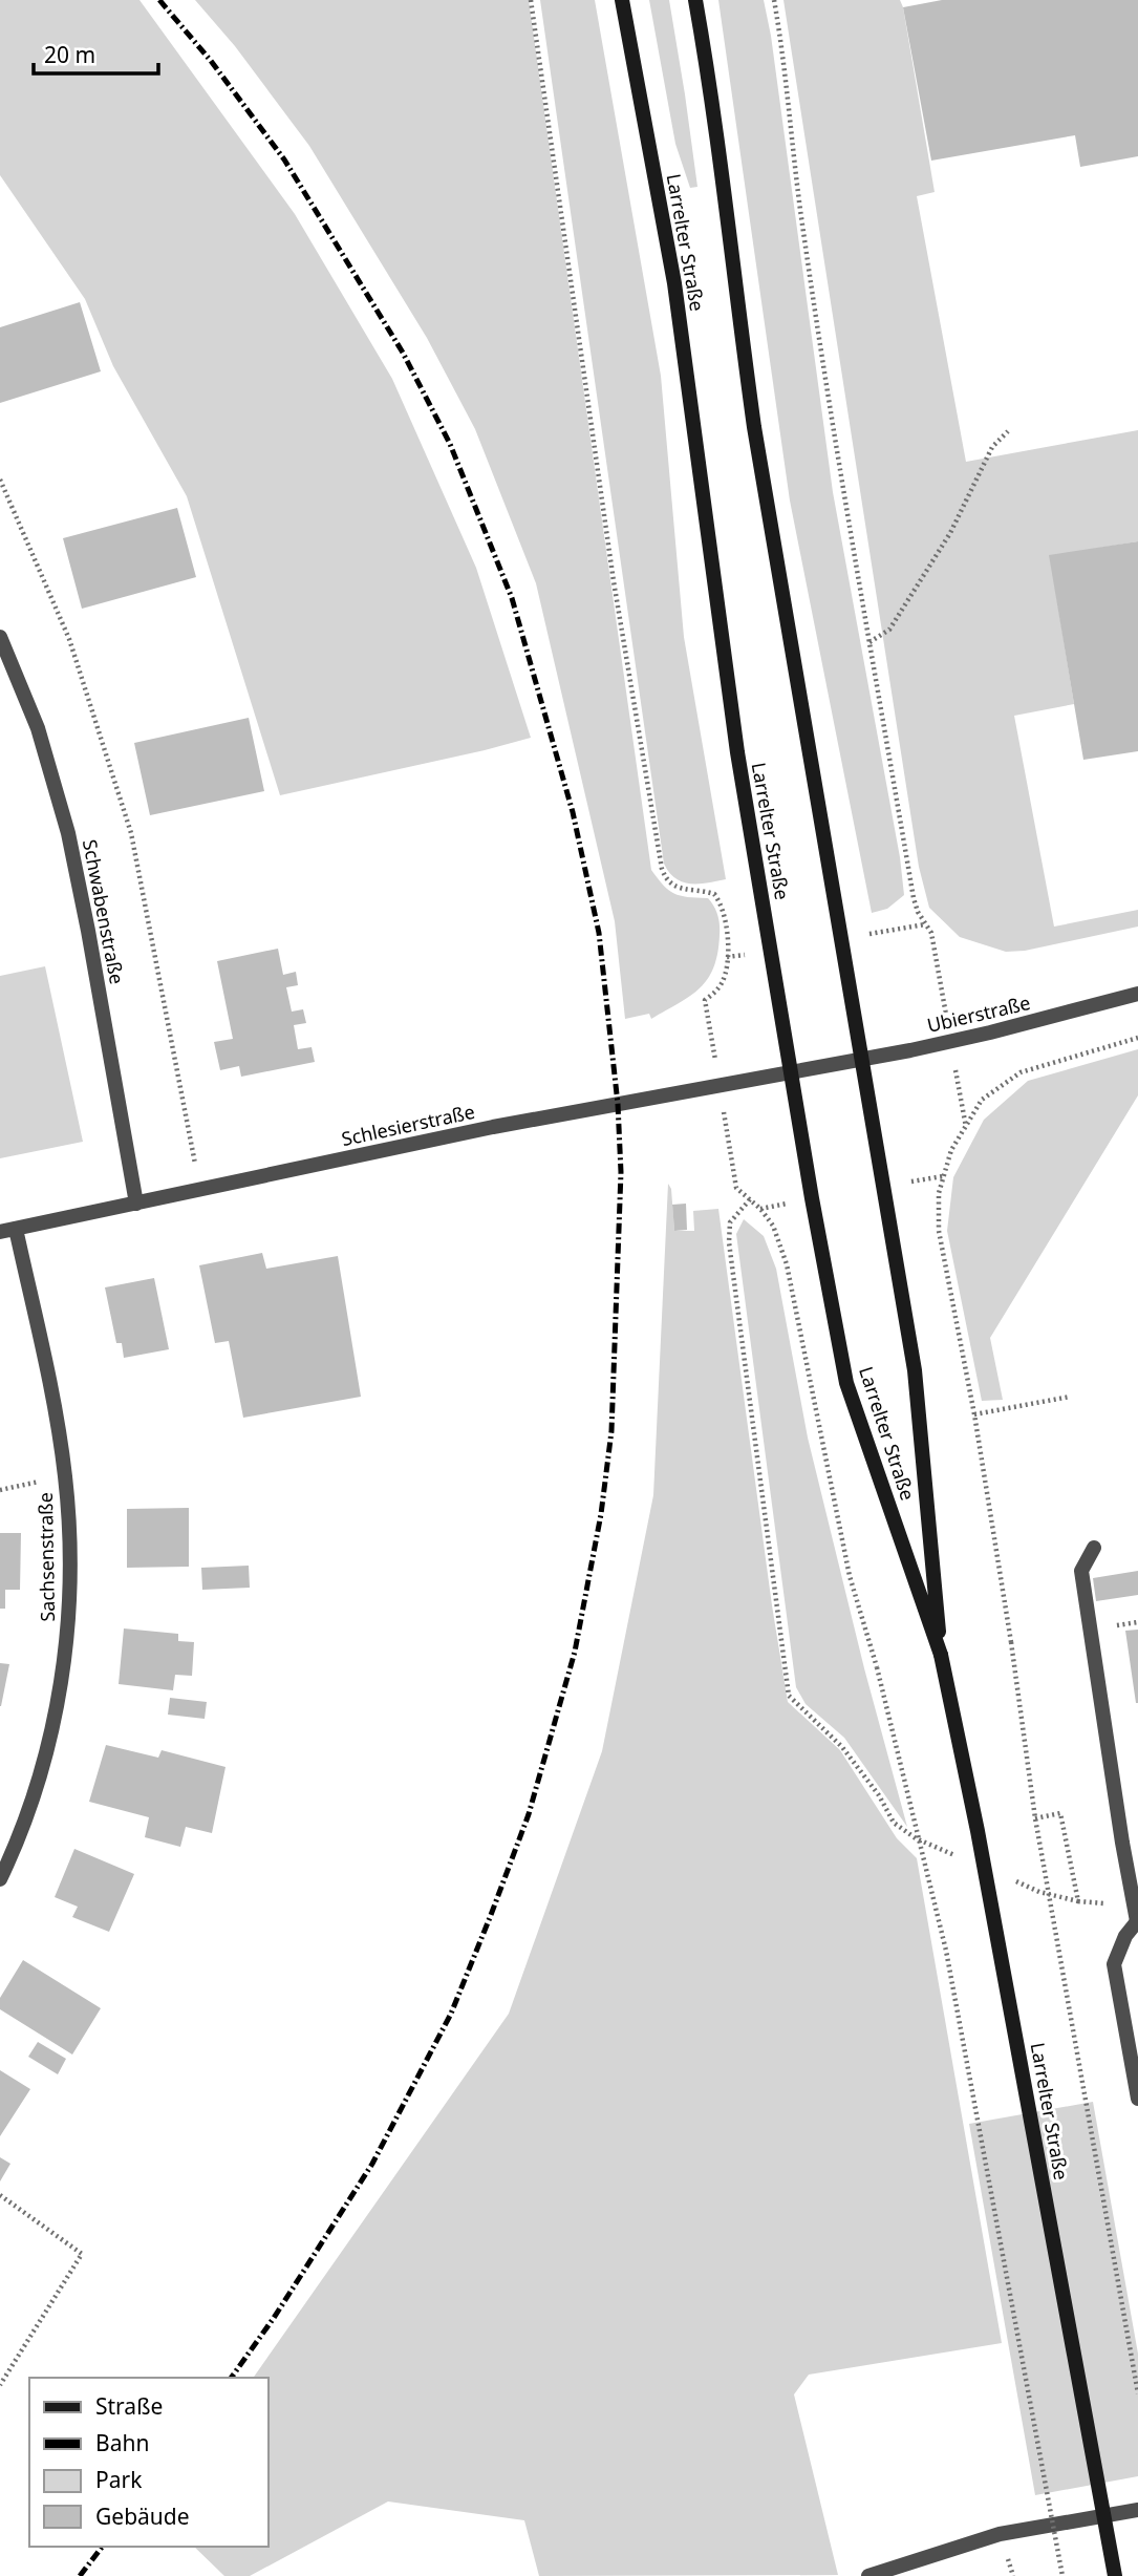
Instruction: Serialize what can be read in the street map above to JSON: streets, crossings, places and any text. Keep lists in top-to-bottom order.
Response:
{
  "streets": {
    "street": [
      "Larrelter Straße",
      "Schwabenstraße",
      "Ubierstraße",
      "Schlesierstraße",
      "Sachsenstraße"
    ]
  },
  "crossings": [
    ["Larrelter Straße", "Ubierstraße"],
    ["Larrelter Straße", "Schlesierstraße"],
    ["Schwabenstraße", "Schlesierstraße"],
    ["Ubierstraße", "Schlesierstraße"],
    ["Schlesierstraße", "Sachsenstraße"]
  ],
  "legend": [
    "Straße",
    "Bahn",
    "Park",
    "Gebäude"
  ],
  "scale_bar": "20 m"
}
